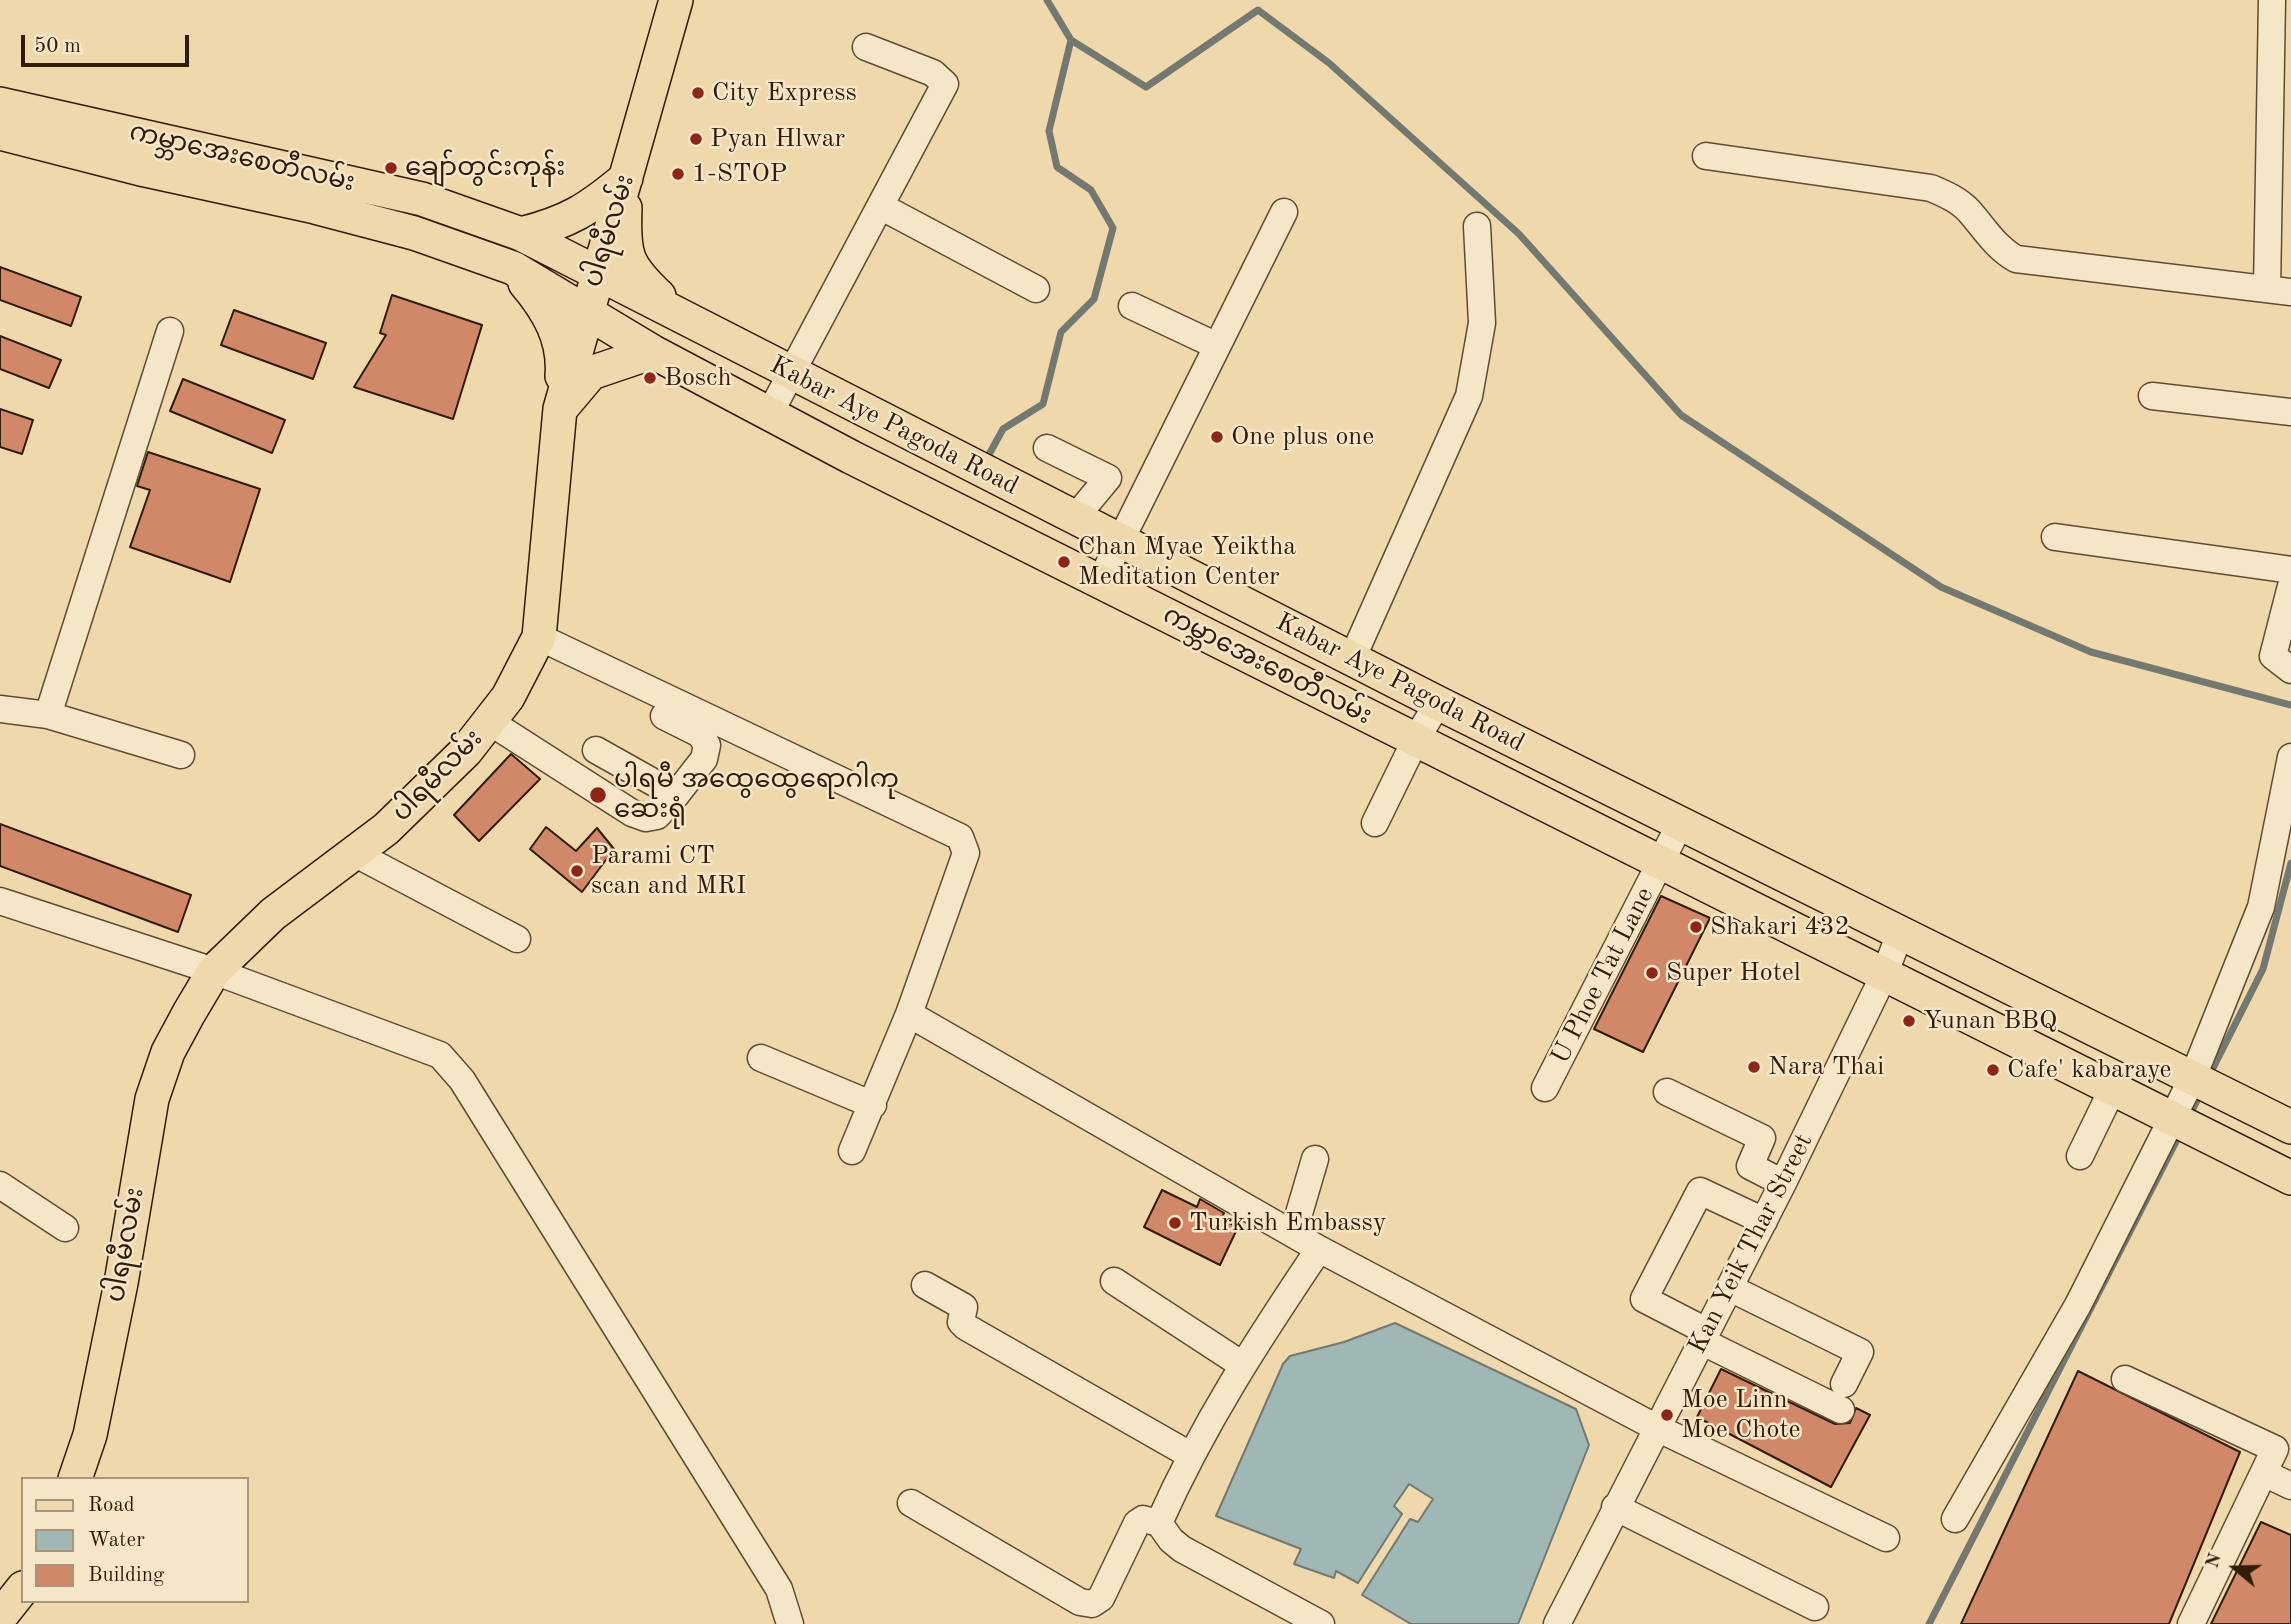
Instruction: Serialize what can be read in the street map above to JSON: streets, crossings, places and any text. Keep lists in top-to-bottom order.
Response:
{
  "streets": {
    "main road": ["ကမ္ဘာအေးစေတီလမ်း", "ပါရမီလမ်း", "Kabar Aye Pagoda Road"],
    "street": ["U Phoe Tat Lane", "Kan Yeik Thar Street"]
  },
  "crossings": [
    ["ကမ္ဘာအေးစေတီလမ်း", "ပါရမီလမ်း"],
    ["ကမ္ဘာအေးစေတီလမ်း", "Kabar Aye Pagoda Road"],
    ["ကမ္ဘာအေးစေတီလမ်း", "U Phoe Tat Lane"],
    ["ကမ္ဘာအေးစေတီလမ်း", "Kan Yeik Thar Street"],
    ["ပါရမီလမ်း", "Kabar Aye Pagoda Road"],
    ["Kabar Aye Pagoda Road", "U Phoe Tat Lane"],
    ["Kabar Aye Pagoda Road", "Kan Yeik Thar Street"]
  ],
  "places": [
    "City Express",
    "Pyan Hlwar",
    "ချော်တွင်းကုန်း",
    "1-STOP",
    "Bosch",
    "One plus one",
    "Chan Myae Yeiktha Meditation Center",
    "ပါရမီ အထွေထွေရောဂါကု ဆေးရုံ",
    "Parami CT scan and MRI",
    "Shakari 432",
    "Super Hotel",
    "Yunan BBQ",
    "Nara Thai",
    "Cafe' kabaraye",
    "Turkish Embassy",
    "Moe Linn Moe Chote"
  ],
  "legend": ["Road", "Water", "Building"],
  "scale_bar": "50 m",
  "north": "left"
}
